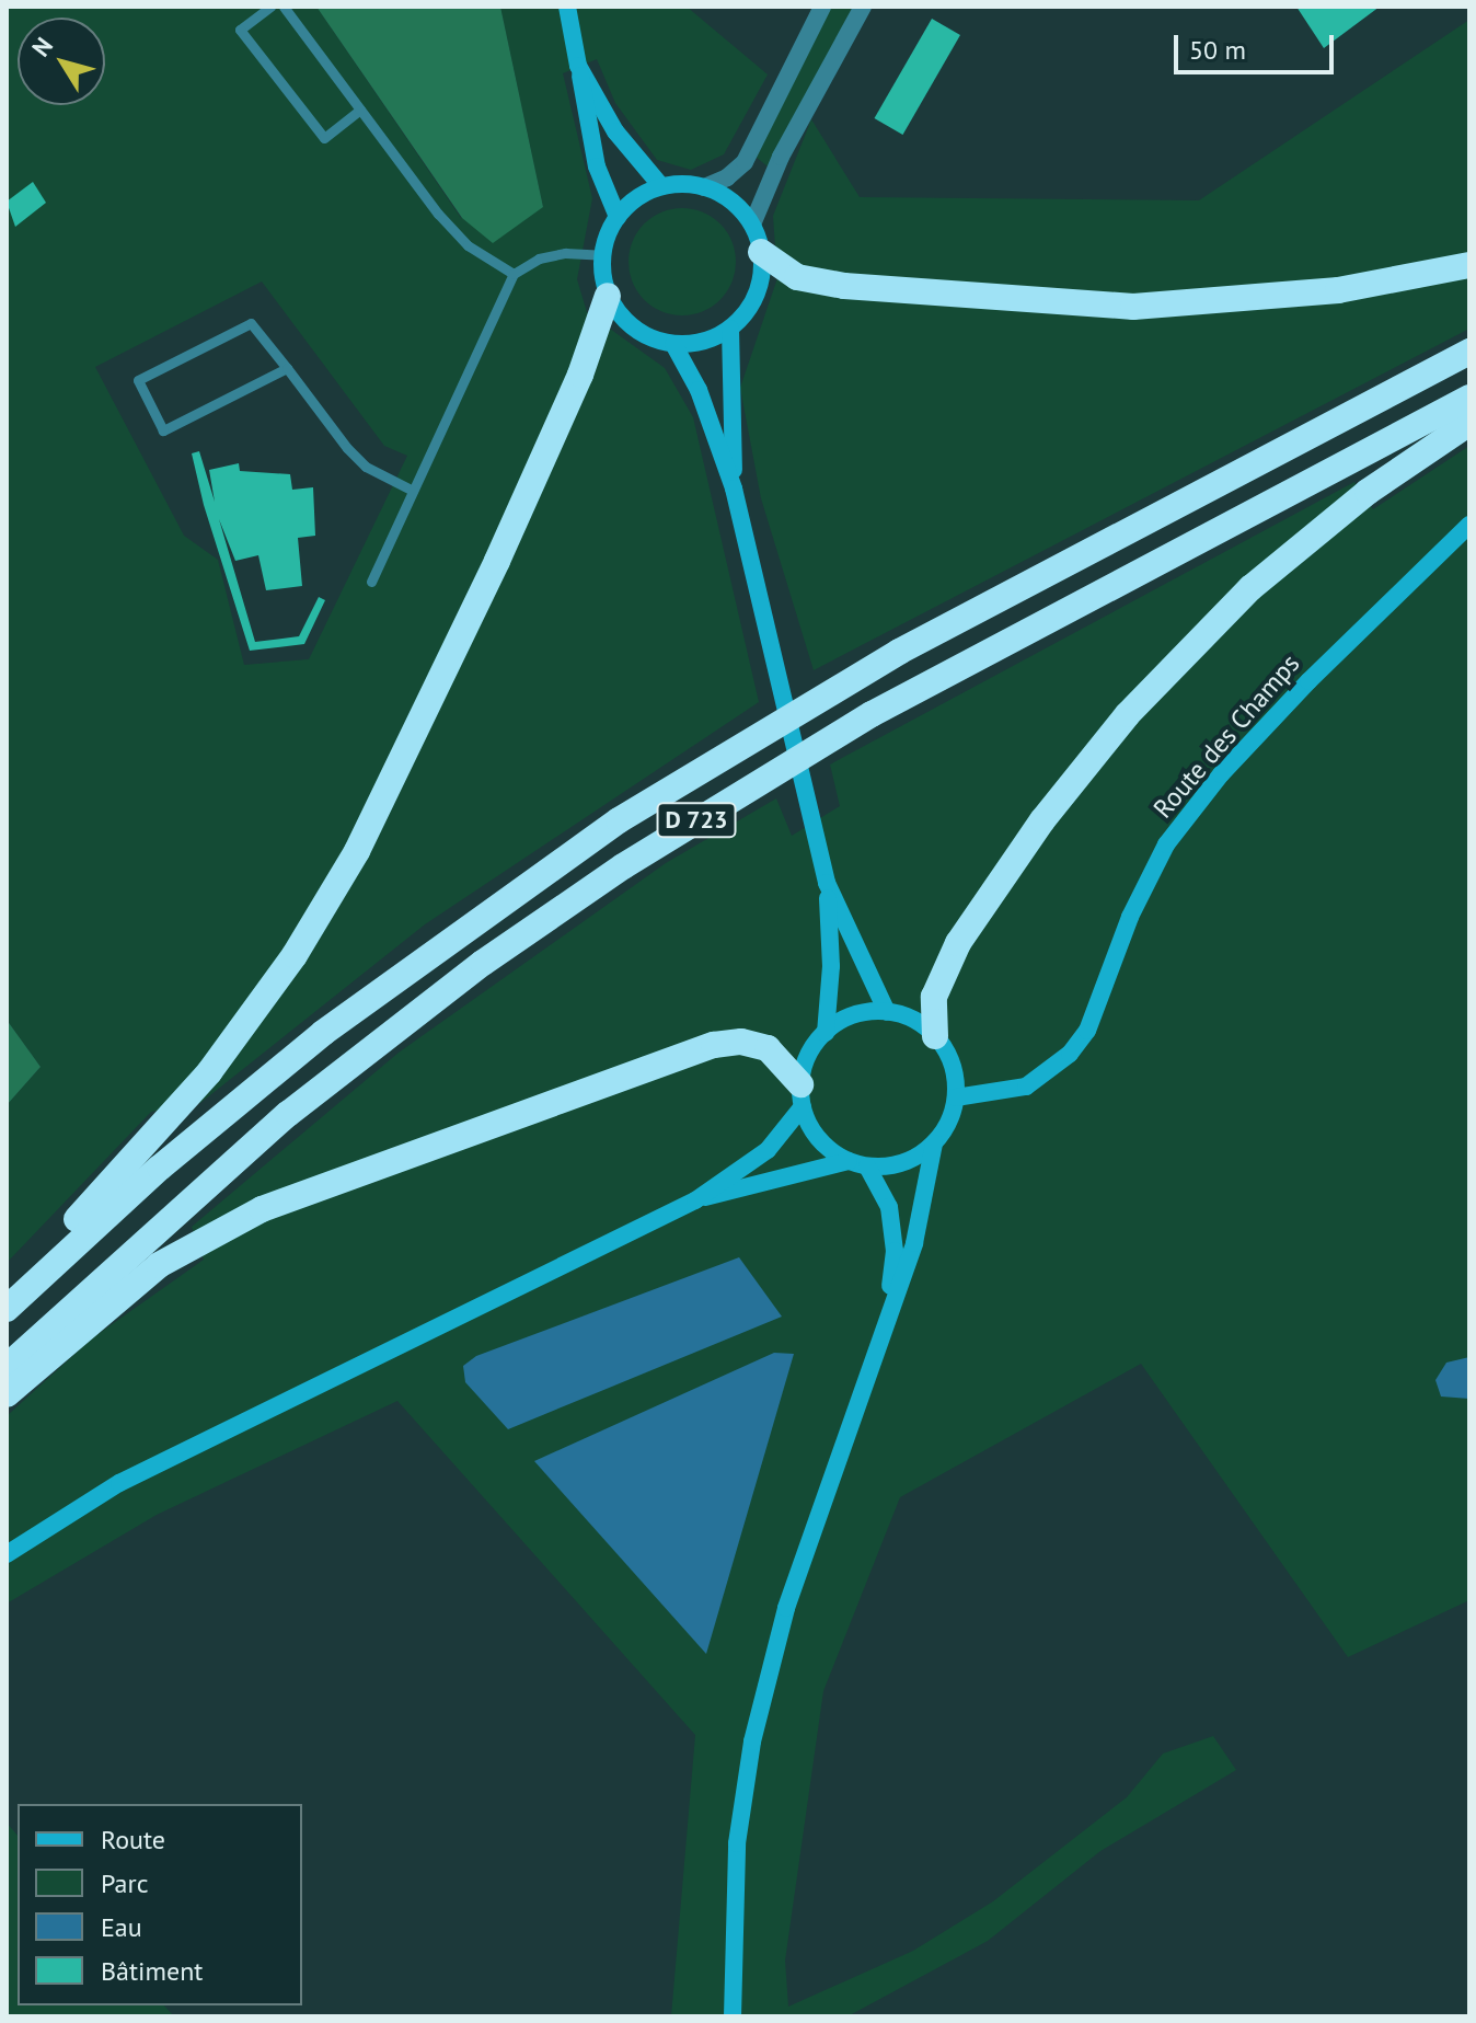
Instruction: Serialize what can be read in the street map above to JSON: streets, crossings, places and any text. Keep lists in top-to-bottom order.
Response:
{
  "streets": {
    "highway": ["D 723"],
    "street": ["Route des Champs"]
  },
  "legend": [
    "Route",
    "Parc",
    "Eau",
    "Bâtiment"
  ],
  "scale_bar": "50 m",
  "north": "top left"
}
